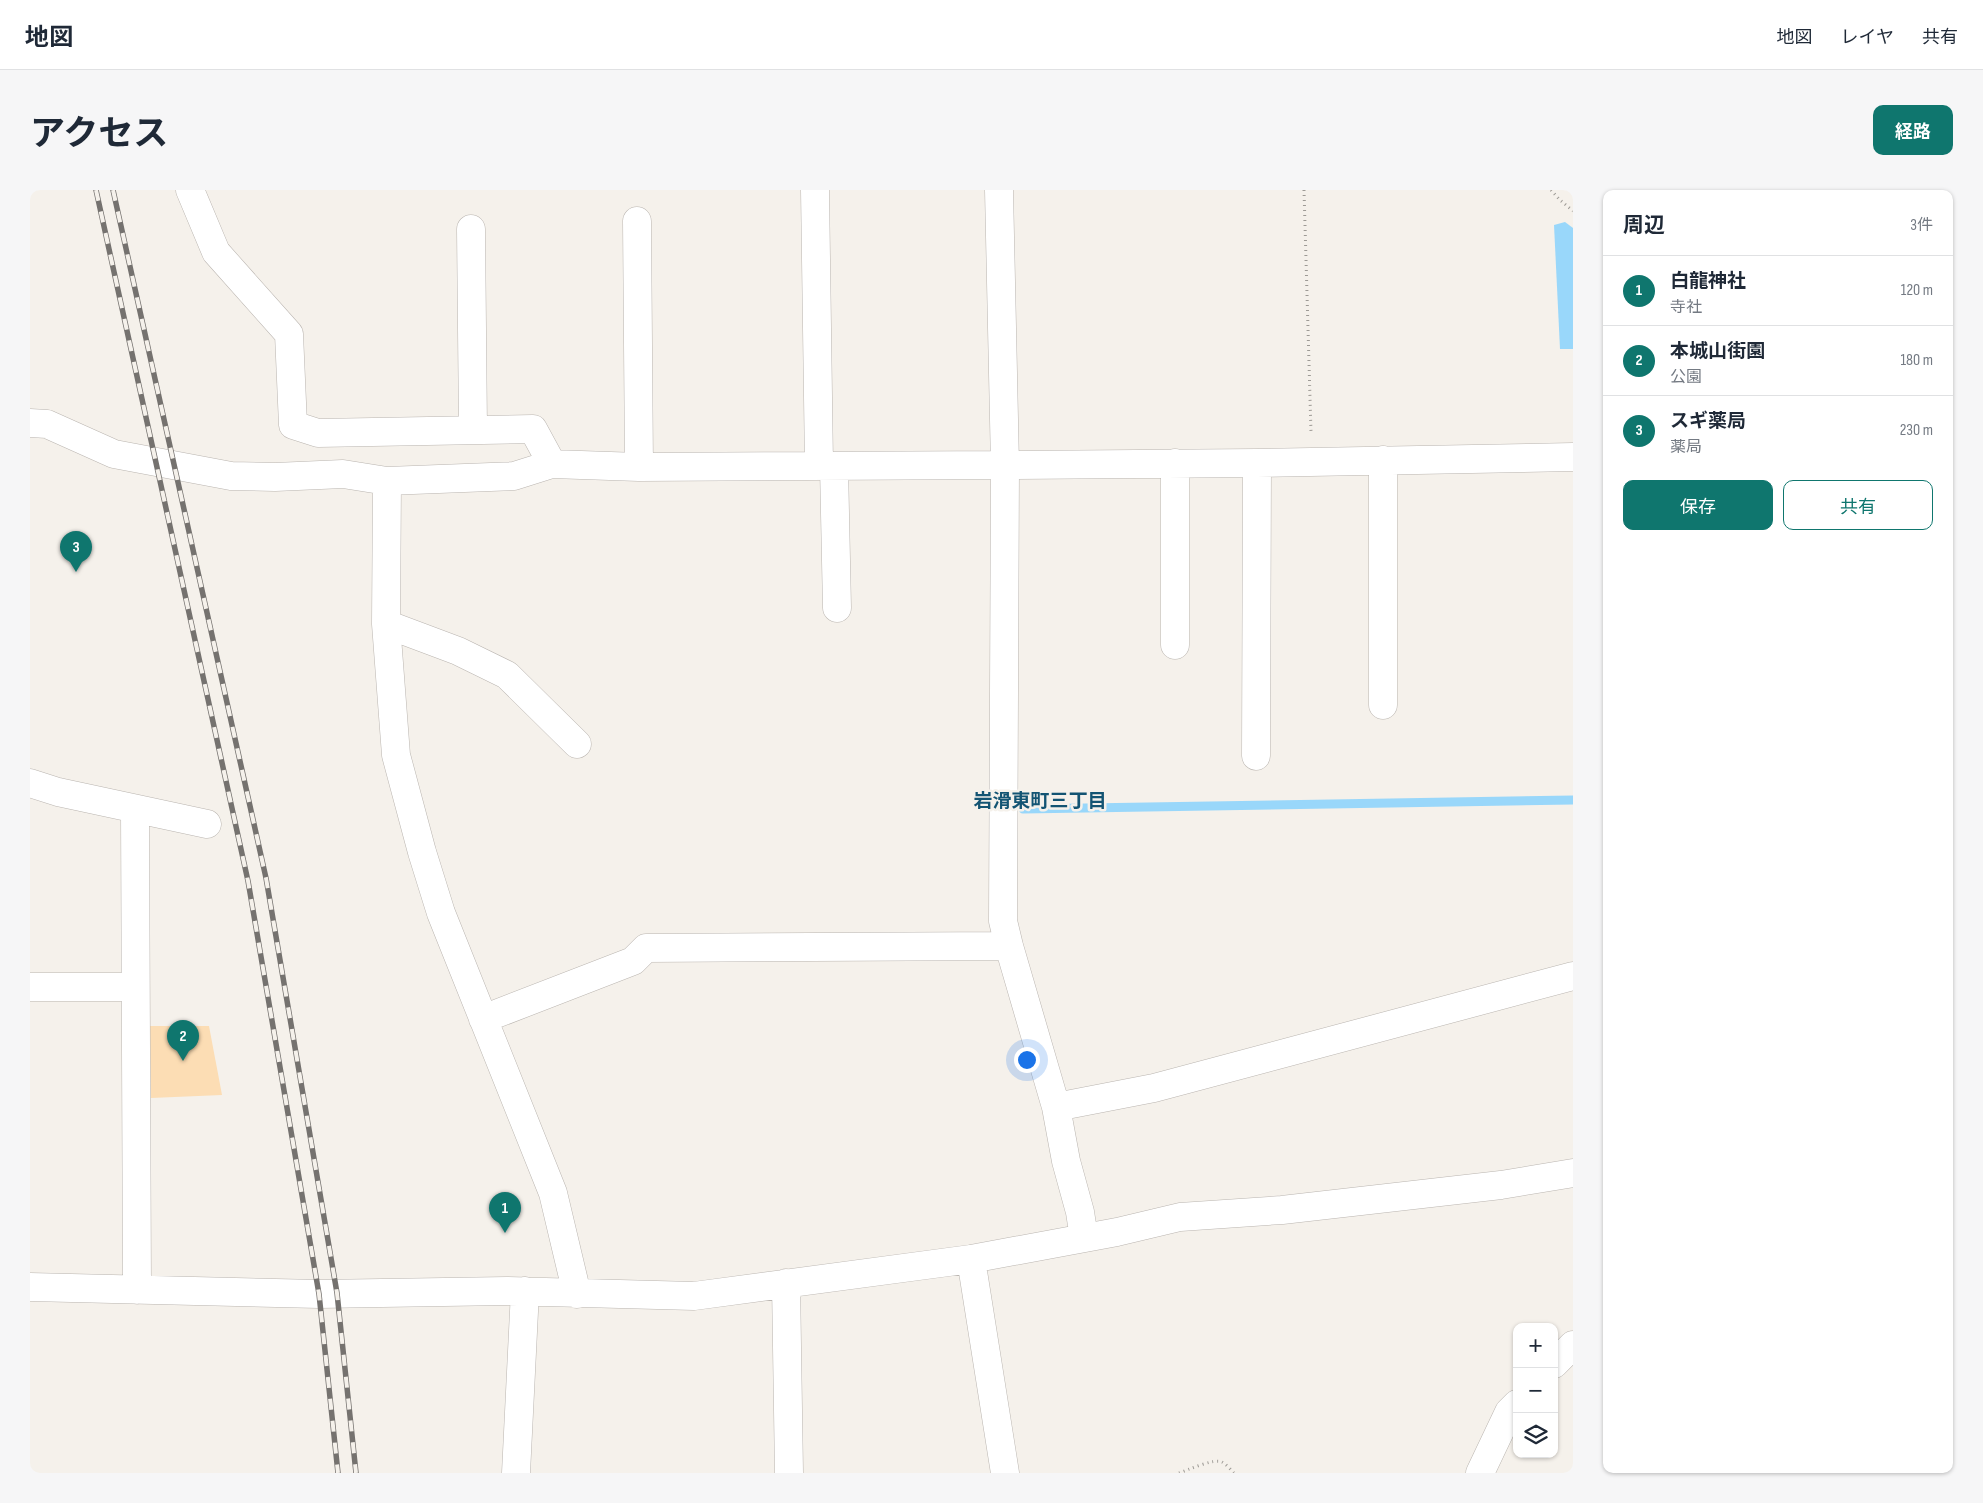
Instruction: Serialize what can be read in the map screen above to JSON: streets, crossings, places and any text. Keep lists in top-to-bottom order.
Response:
{
  "districts": ["岩滑東町三丁目"],
  "page": {
    "header": "地図",
    "nav": ["地図", "レイヤ", "共有"],
    "title": "アクセス",
    "buttons": [
      "経路",
      ["保存", "共有"]
    ],
    "heading": ["周辺", "3件"],
    "list": [
      {
        "mark": "1",
        "name": "白龍神社",
        "note": "寺社",
        "value": "120 m"
      },
      {
        "mark": "2",
        "name": "本城山街園",
        "note": "公園",
        "value": "180 m"
      },
      {
        "mark": "3",
        "name": "スギ薬局",
        "note": "薬局",
        "value": "230 m"
      }
    ],
    "pins": ["3", "2", "1"],
    "map_buttons": ["+", "−"]
  }
}
